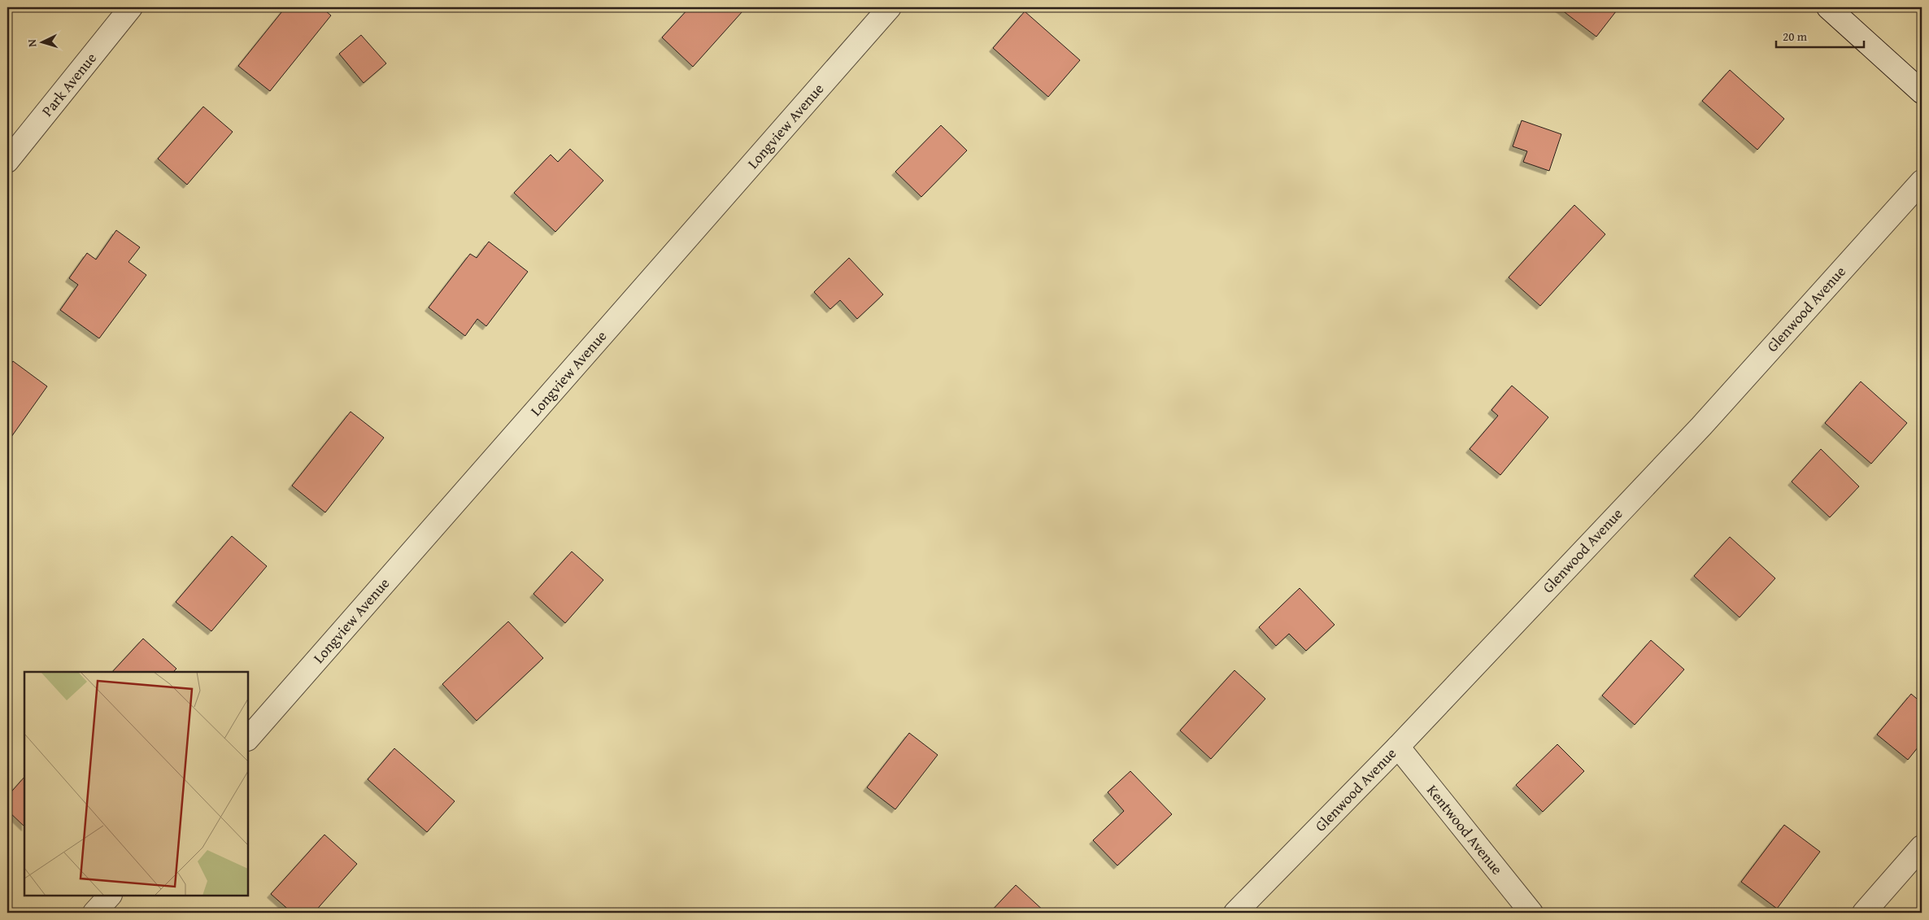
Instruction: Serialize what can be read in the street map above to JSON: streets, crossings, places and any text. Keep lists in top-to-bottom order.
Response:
{
  "streets": {
    "street": [
      "Park Avenue",
      "Longview Avenue",
      "Glenwood Avenue",
      "Kentwood Avenue"
    ]
  },
  "crossings": [
    ["Glenwood Avenue", "Kentwood Avenue"]
  ],
  "scale_bar": "20 m",
  "north": "left"
}
